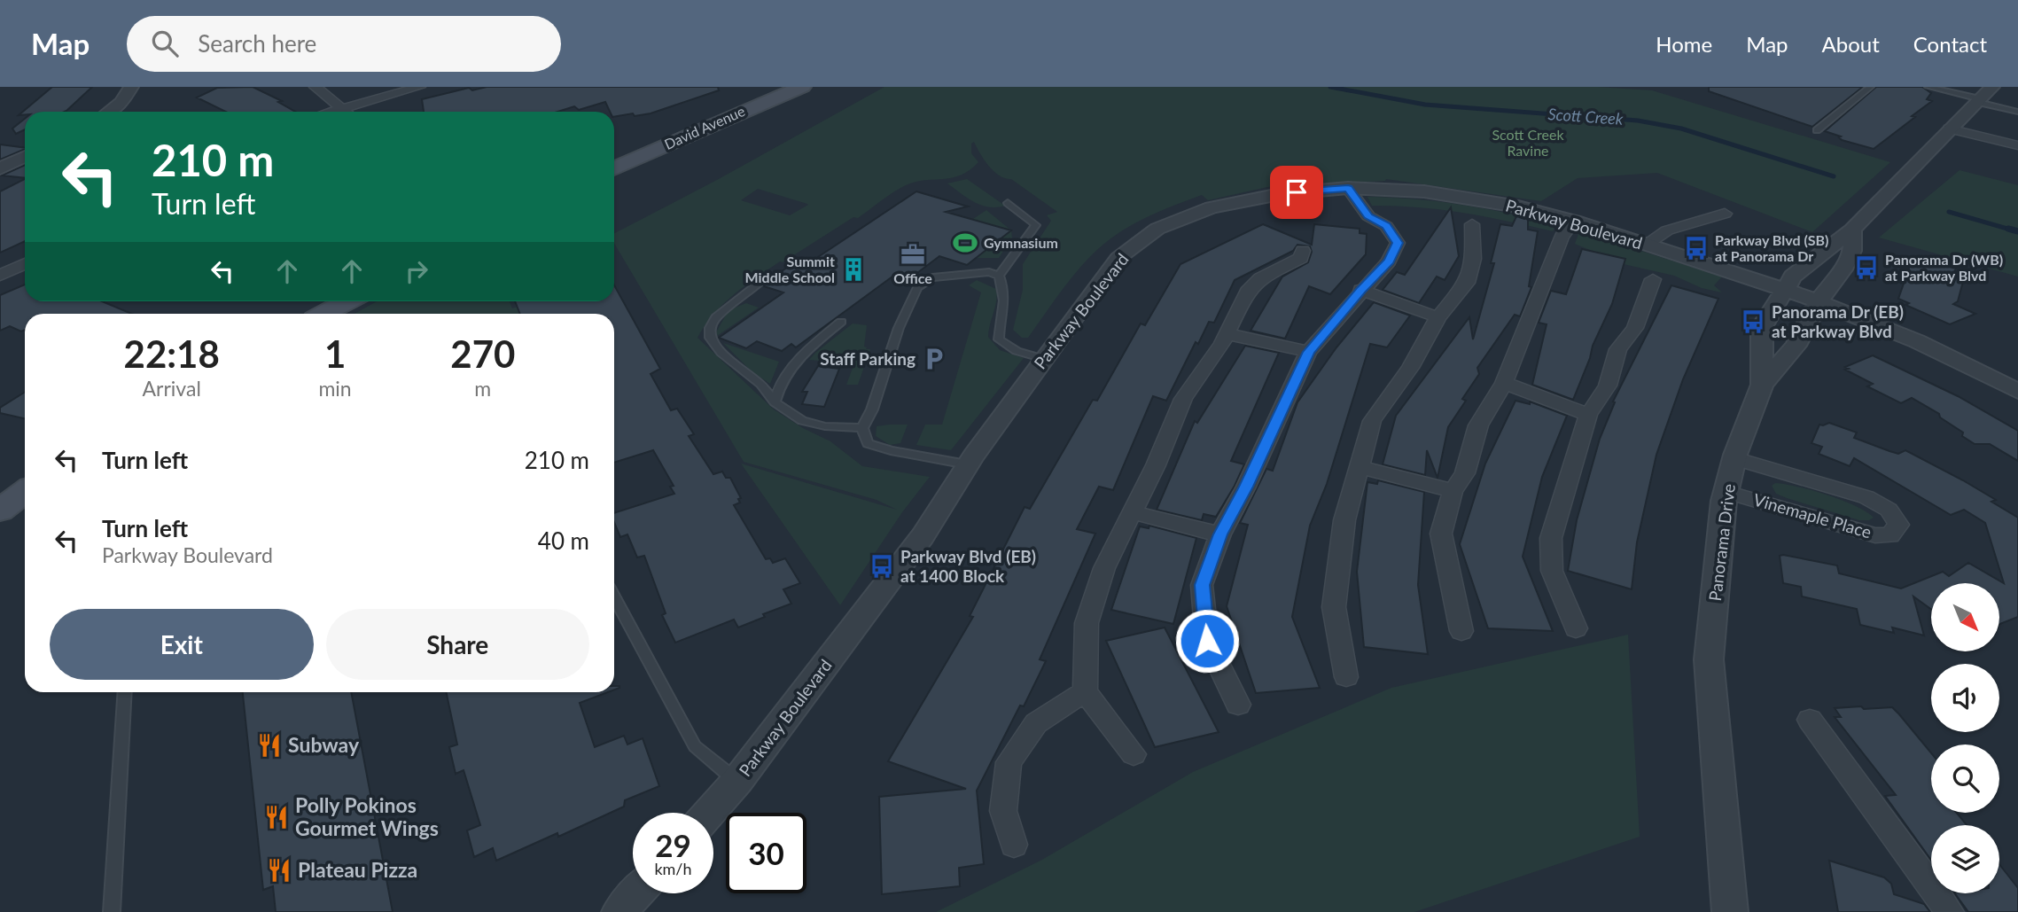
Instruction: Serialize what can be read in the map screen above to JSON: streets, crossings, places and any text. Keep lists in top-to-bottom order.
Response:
{
  "streets": {
    "main road": ["David Avenue"],
    "street": ["Parkway Boulevard", "Vinemaple Place", "Panorama Drive"]
  },
  "crossings": [
    ["Parkway Boulevard", "Panorama Drive"],
    ["Vinemaple Place", "Panorama Drive"]
  ],
  "water": ["Scott Creek"],
  "parks": ["Scott Creek Ravine"],
  "places": {
    "sports": ["Gymnasium"],
    "bus stop": [
      "Parkway Blvd (SB) at Panorama Dr",
      "Panorama Dr (WB) at Parkway Blvd",
      "Panorama Dr (EB) at Parkway Blvd",
      "Parkway Blvd (EB) at 1400 Block"
    ],
    "office": ["Office"],
    "building": ["Summit Middle School"],
    "parking": ["Staff Parking"],
    "restaurant": ["Subway", "Polly Pokinos Gourmet Wings", "Plateau Pizza"]
  },
  "north": "bottom right",
  "page": {
    "header": "Map",
    "search": "Search here",
    "nav": [
      "Home",
      "Map",
      "About",
      "Contact"
    ],
    "turn": ["210 m", "Turn left"],
    "eta": [
      "22:18",
      "Arrival",
      "1",
      "min",
      "270",
      "m"
    ],
    "list": [
      {
        "name": "Turn left",
        "value": "210 m"
      },
      {
        "name": "Turn left",
        "note": "Parkway Boulevard",
        "value": "40 m"
      }
    ],
    "buttons": ["Exit", "Share"],
    "speed": "29 km/h",
    "limit": "30"
  }
}
